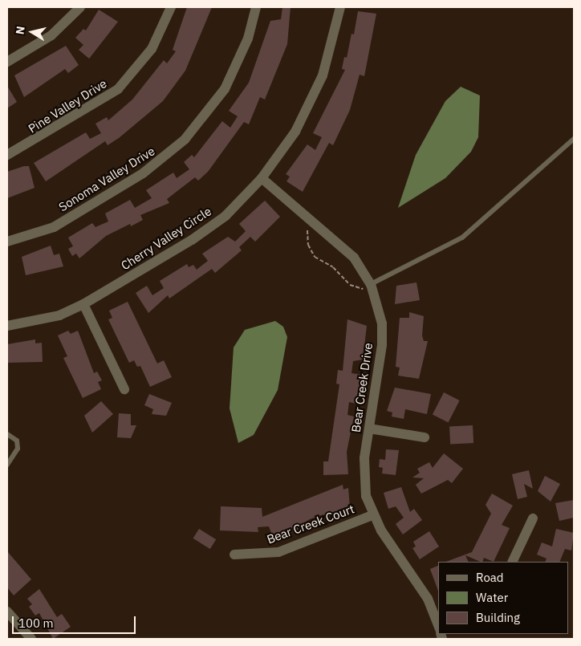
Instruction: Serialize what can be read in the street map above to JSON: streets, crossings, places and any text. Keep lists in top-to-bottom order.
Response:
{
  "streets": {
    "street": [
      "Pine Valley Drive",
      "Sonoma Valley Drive",
      "Cherry Valley Circle",
      "Bear Creek Drive",
      "Bear Creek Court"
    ]
  },
  "crossings": [
    ["Cherry Valley Circle", "Bear Creek Drive"],
    ["Bear Creek Drive", "Bear Creek Court"]
  ],
  "legend": ["Road", "Water", "Building"],
  "scale_bar": "100 m",
  "north": "left"
}
